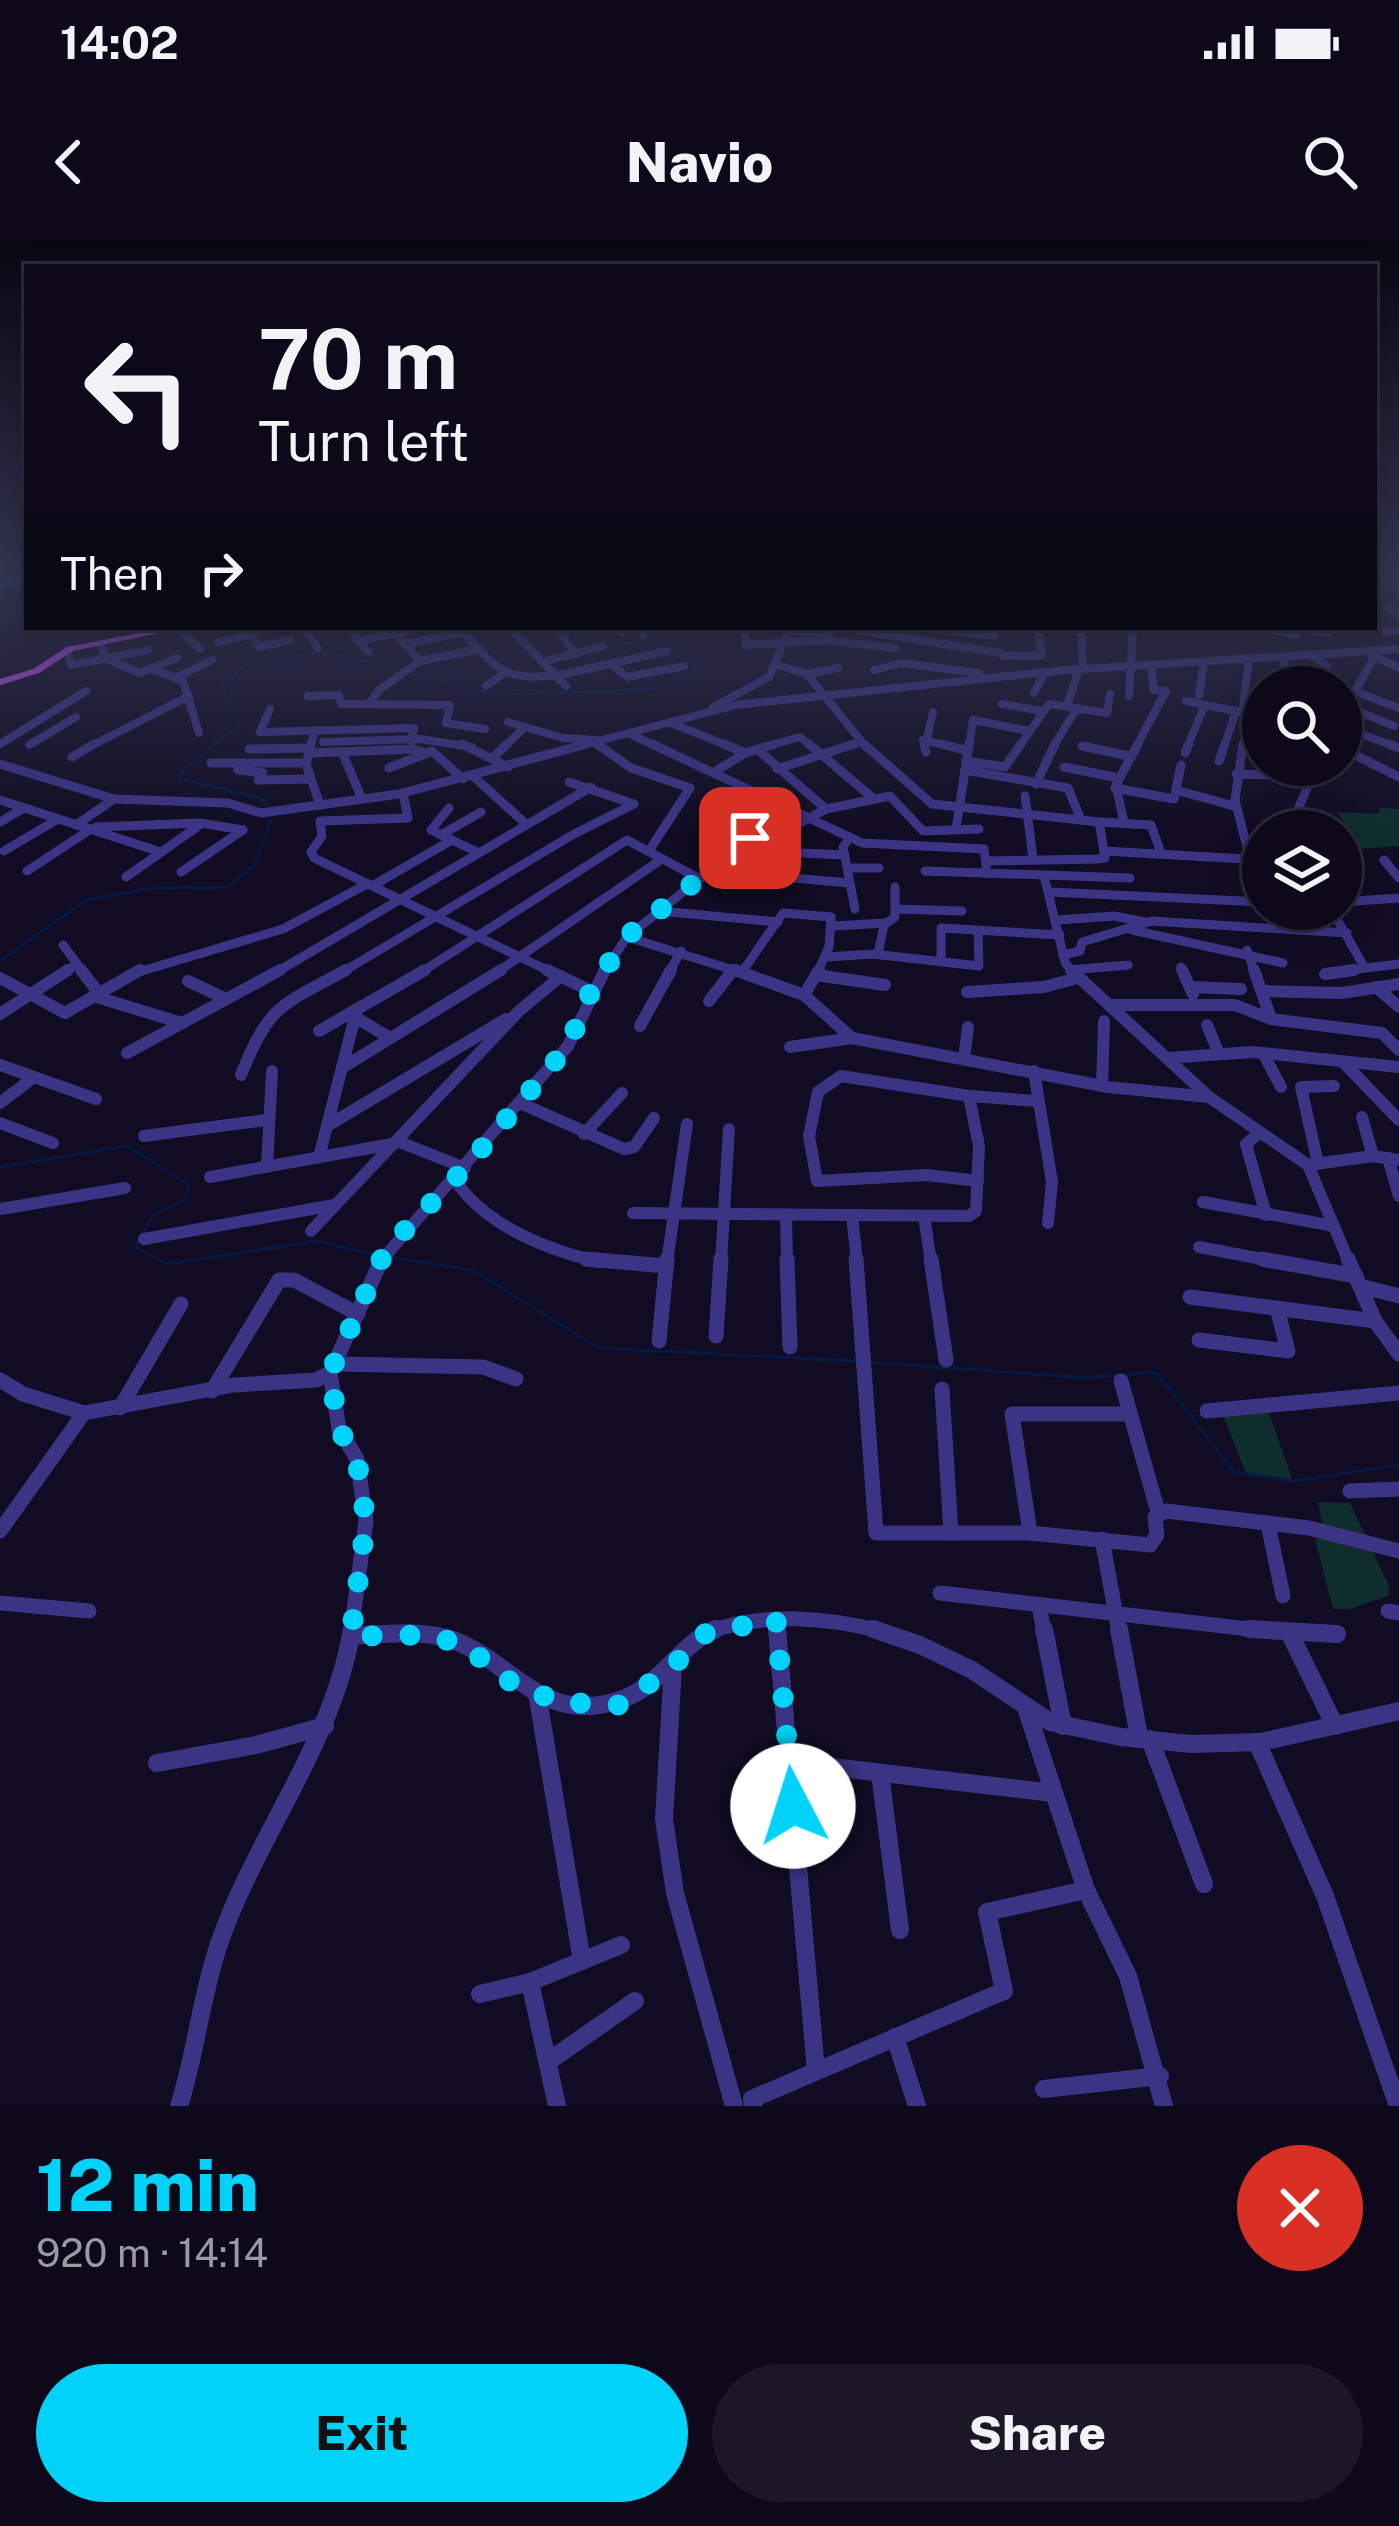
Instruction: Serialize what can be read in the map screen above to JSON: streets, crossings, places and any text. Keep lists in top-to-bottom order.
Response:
{
  "page": {
    "status": "14:02",
    "header": "Navio",
    "turn": ["70 m", "Turn left"],
    "then": "Then",
    "heading": ["12 min", "920 m · 14:14"],
    "buttons": ["Exit", "Share"]
  }
}
